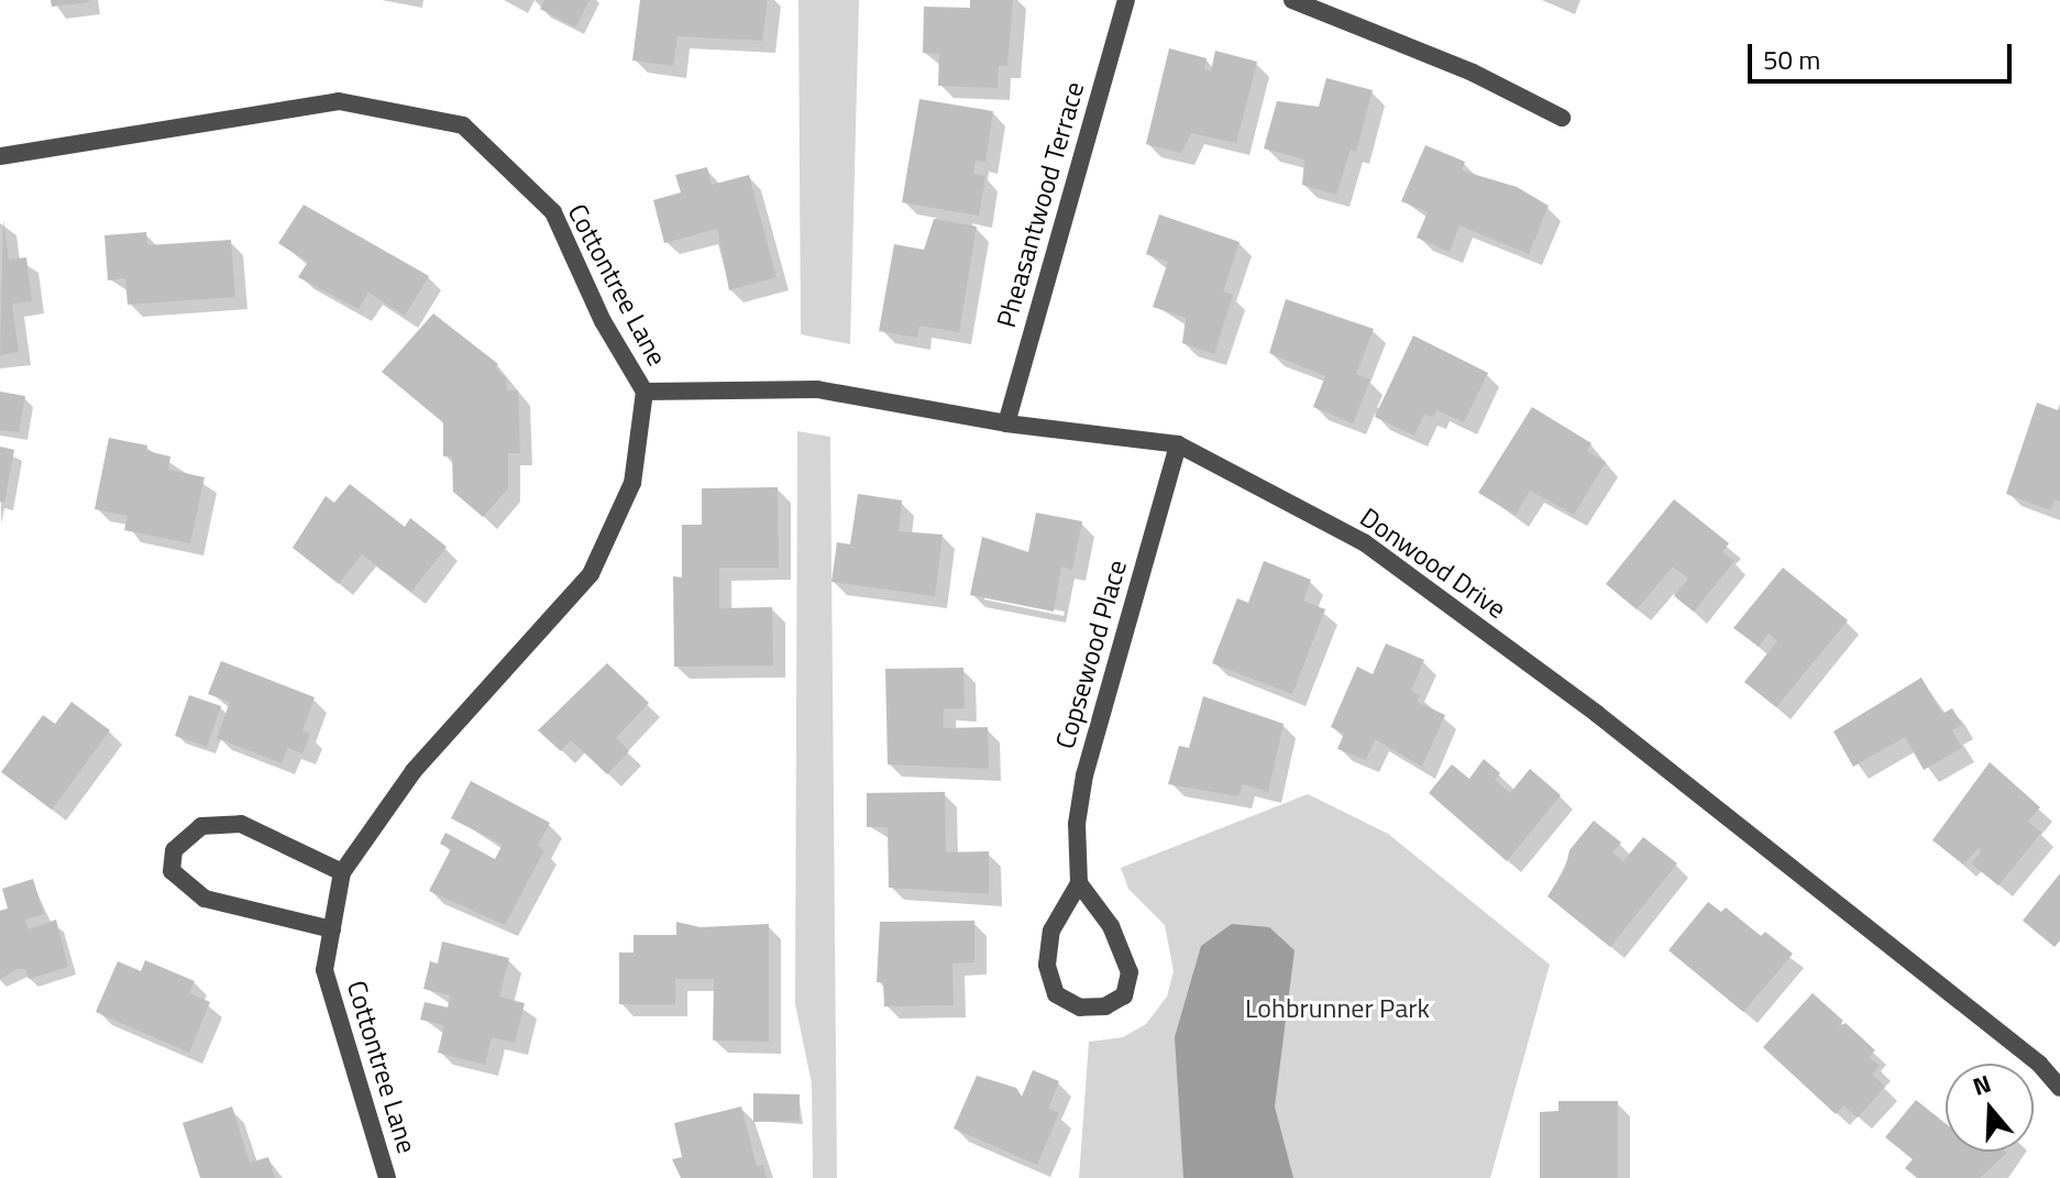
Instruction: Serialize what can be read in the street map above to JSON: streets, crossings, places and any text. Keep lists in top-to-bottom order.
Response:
{
  "streets": {
    "street": [
      "Pheasantwood Terrace",
      "Cottontree Lane",
      "Donwood Drive",
      "Copsewood Place"
    ]
  },
  "crossings": [
    ["Pheasantwood Terrace", "Donwood Drive"],
    ["Cottontree Lane", "Donwood Drive"],
    ["Donwood Drive", "Copsewood Place"]
  ],
  "parks": ["Lohbrunner Park"],
  "scale_bar": "50 m",
  "north": "top"
}
